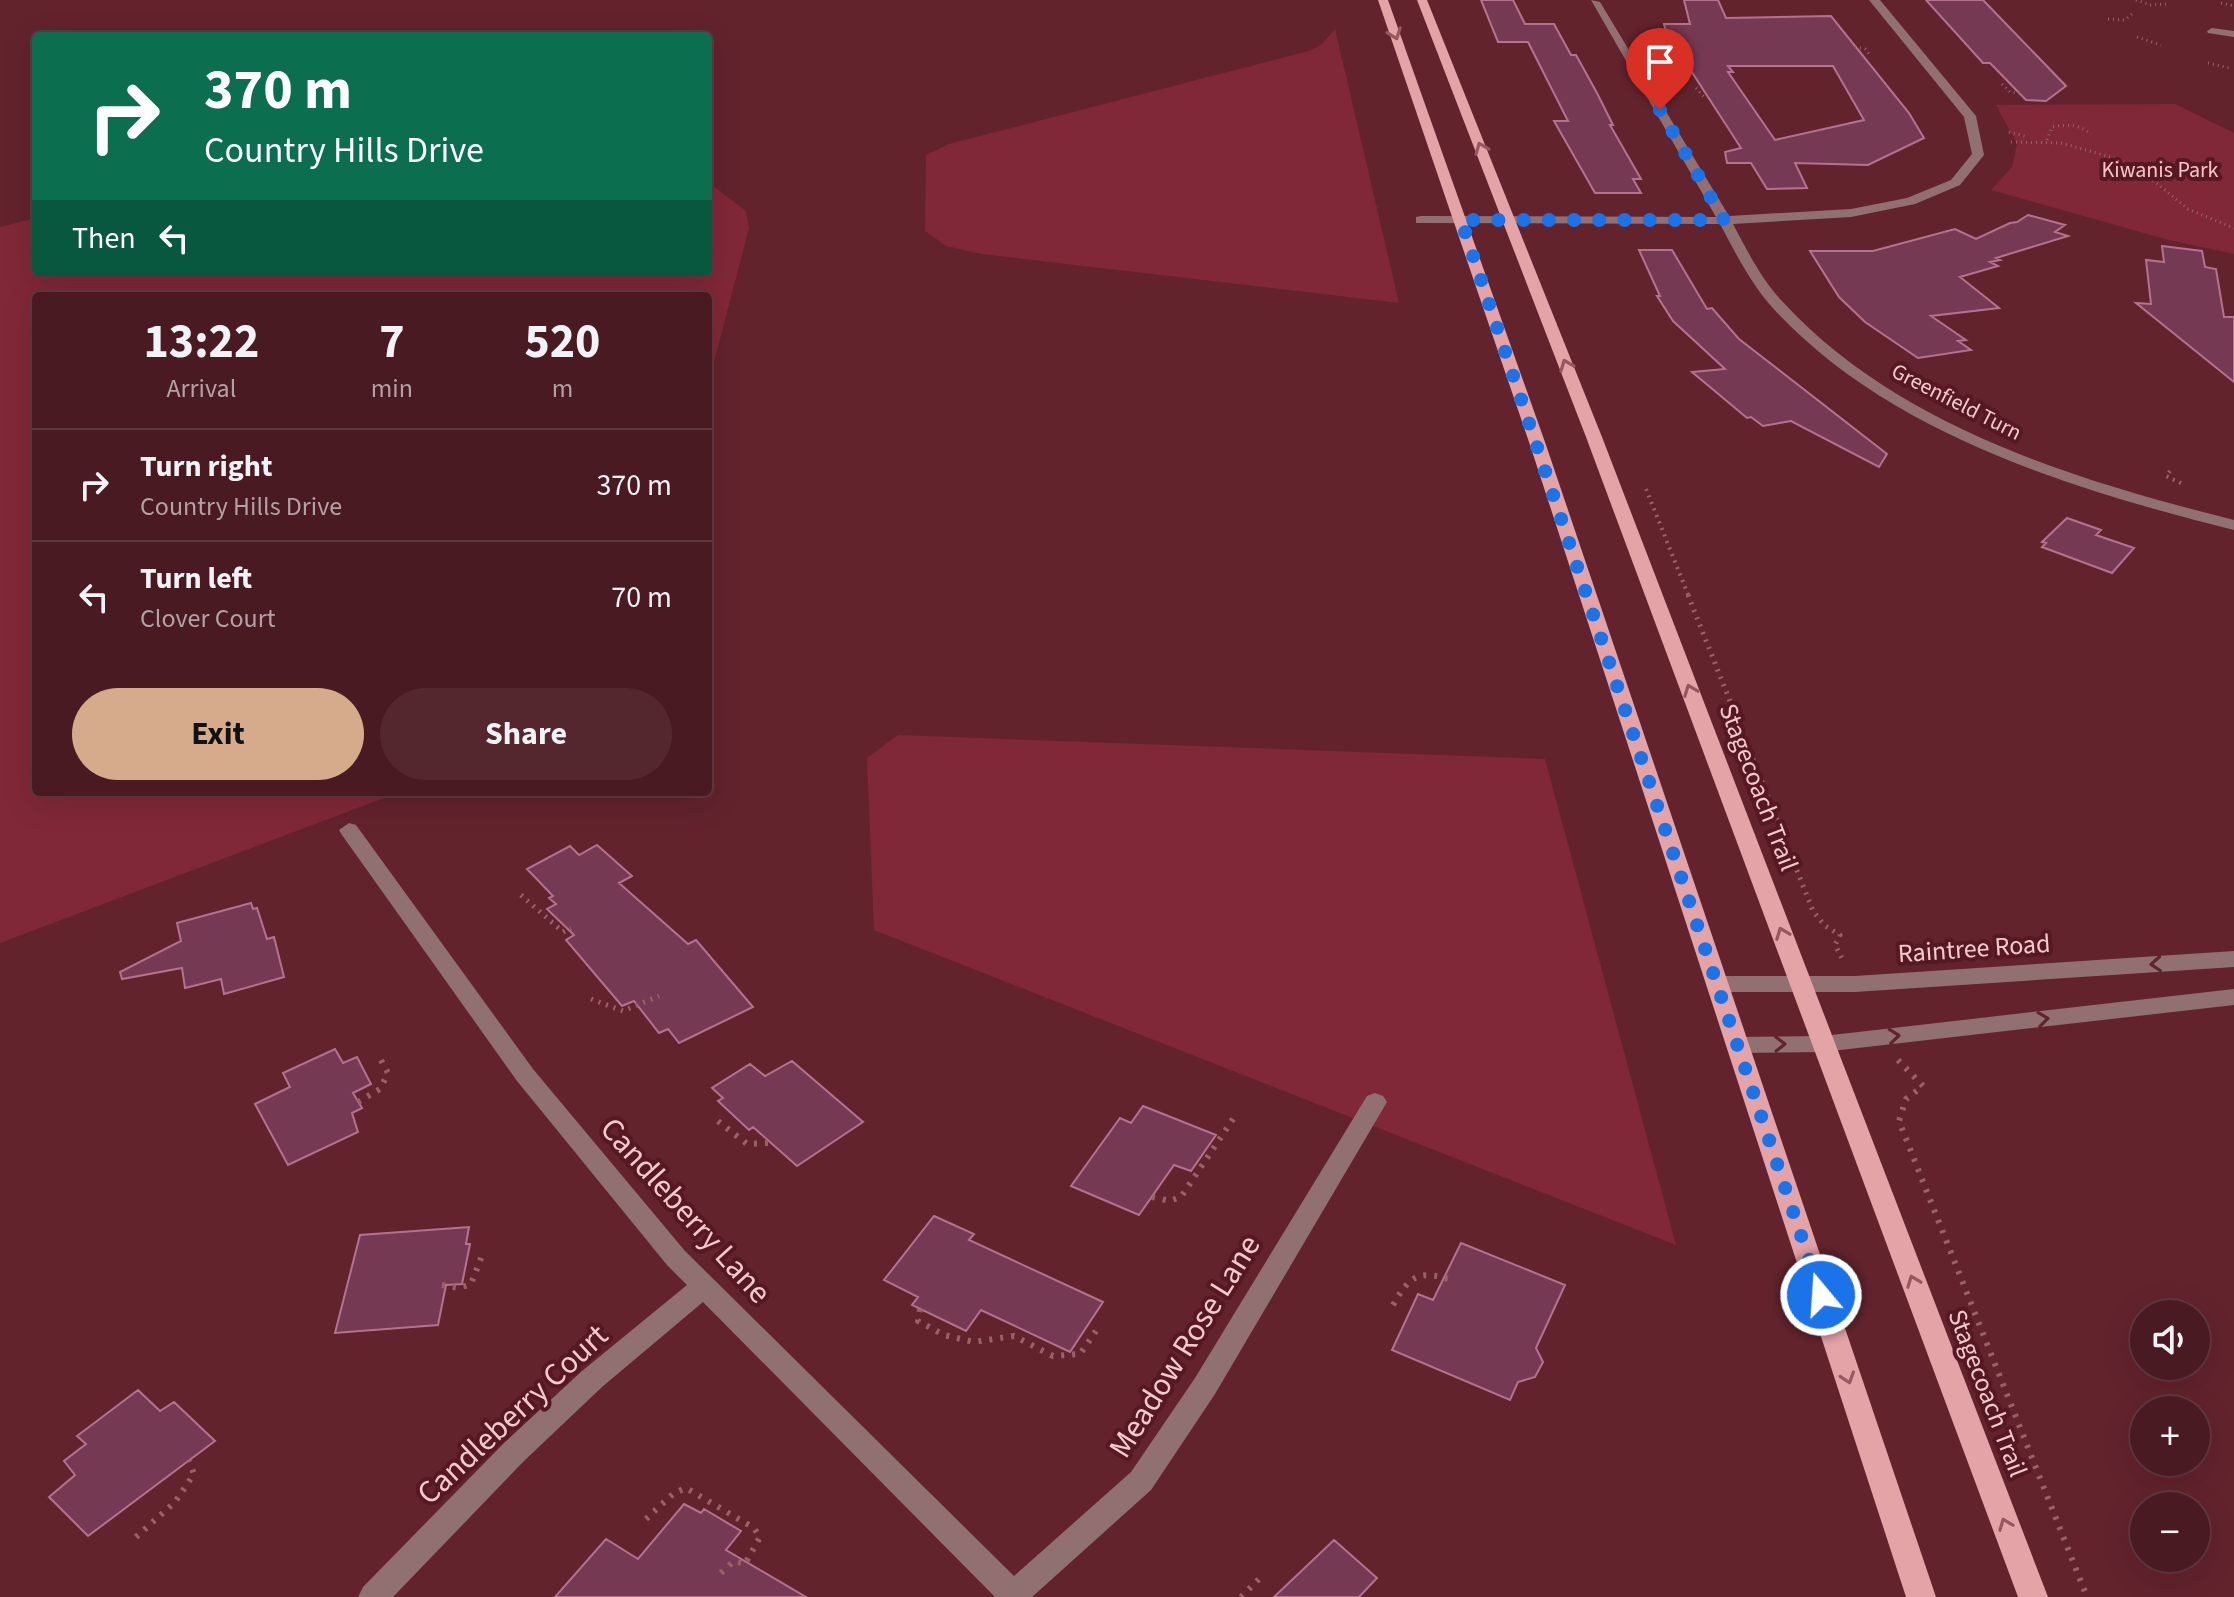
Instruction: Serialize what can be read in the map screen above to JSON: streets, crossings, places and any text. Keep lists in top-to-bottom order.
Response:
{
  "streets": {
    "main road": ["Stagecoach Trail"],
    "street": [
      "Greenfield Turn",
      "Raintree Road",
      "Candleberry Lane",
      "Meadow Rose Lane",
      "Candleberry Court"
    ]
  },
  "crossings": [
    ["Stagecoach Trail", "Raintree Road"],
    ["Candleberry Lane", "Meadow Rose Lane"],
    ["Candleberry Lane", "Candleberry Court"]
  ],
  "parks": ["Kiwanis Park"],
  "page": {
    "turn": ["370 m", "Country Hills Drive"],
    "then": "Then",
    "eta": [
      "13:22",
      "Arrival",
      "7",
      "min",
      "520",
      "m"
    ],
    "list": [
      {
        "name": "Turn right",
        "note": "Country Hills Drive",
        "value": "370 m"
      },
      {
        "name": "Turn left",
        "note": "Clover Court",
        "value": "70 m"
      }
    ],
    "buttons": ["Exit", "Share"],
    "map_buttons": ["+", "−"]
  }
}
